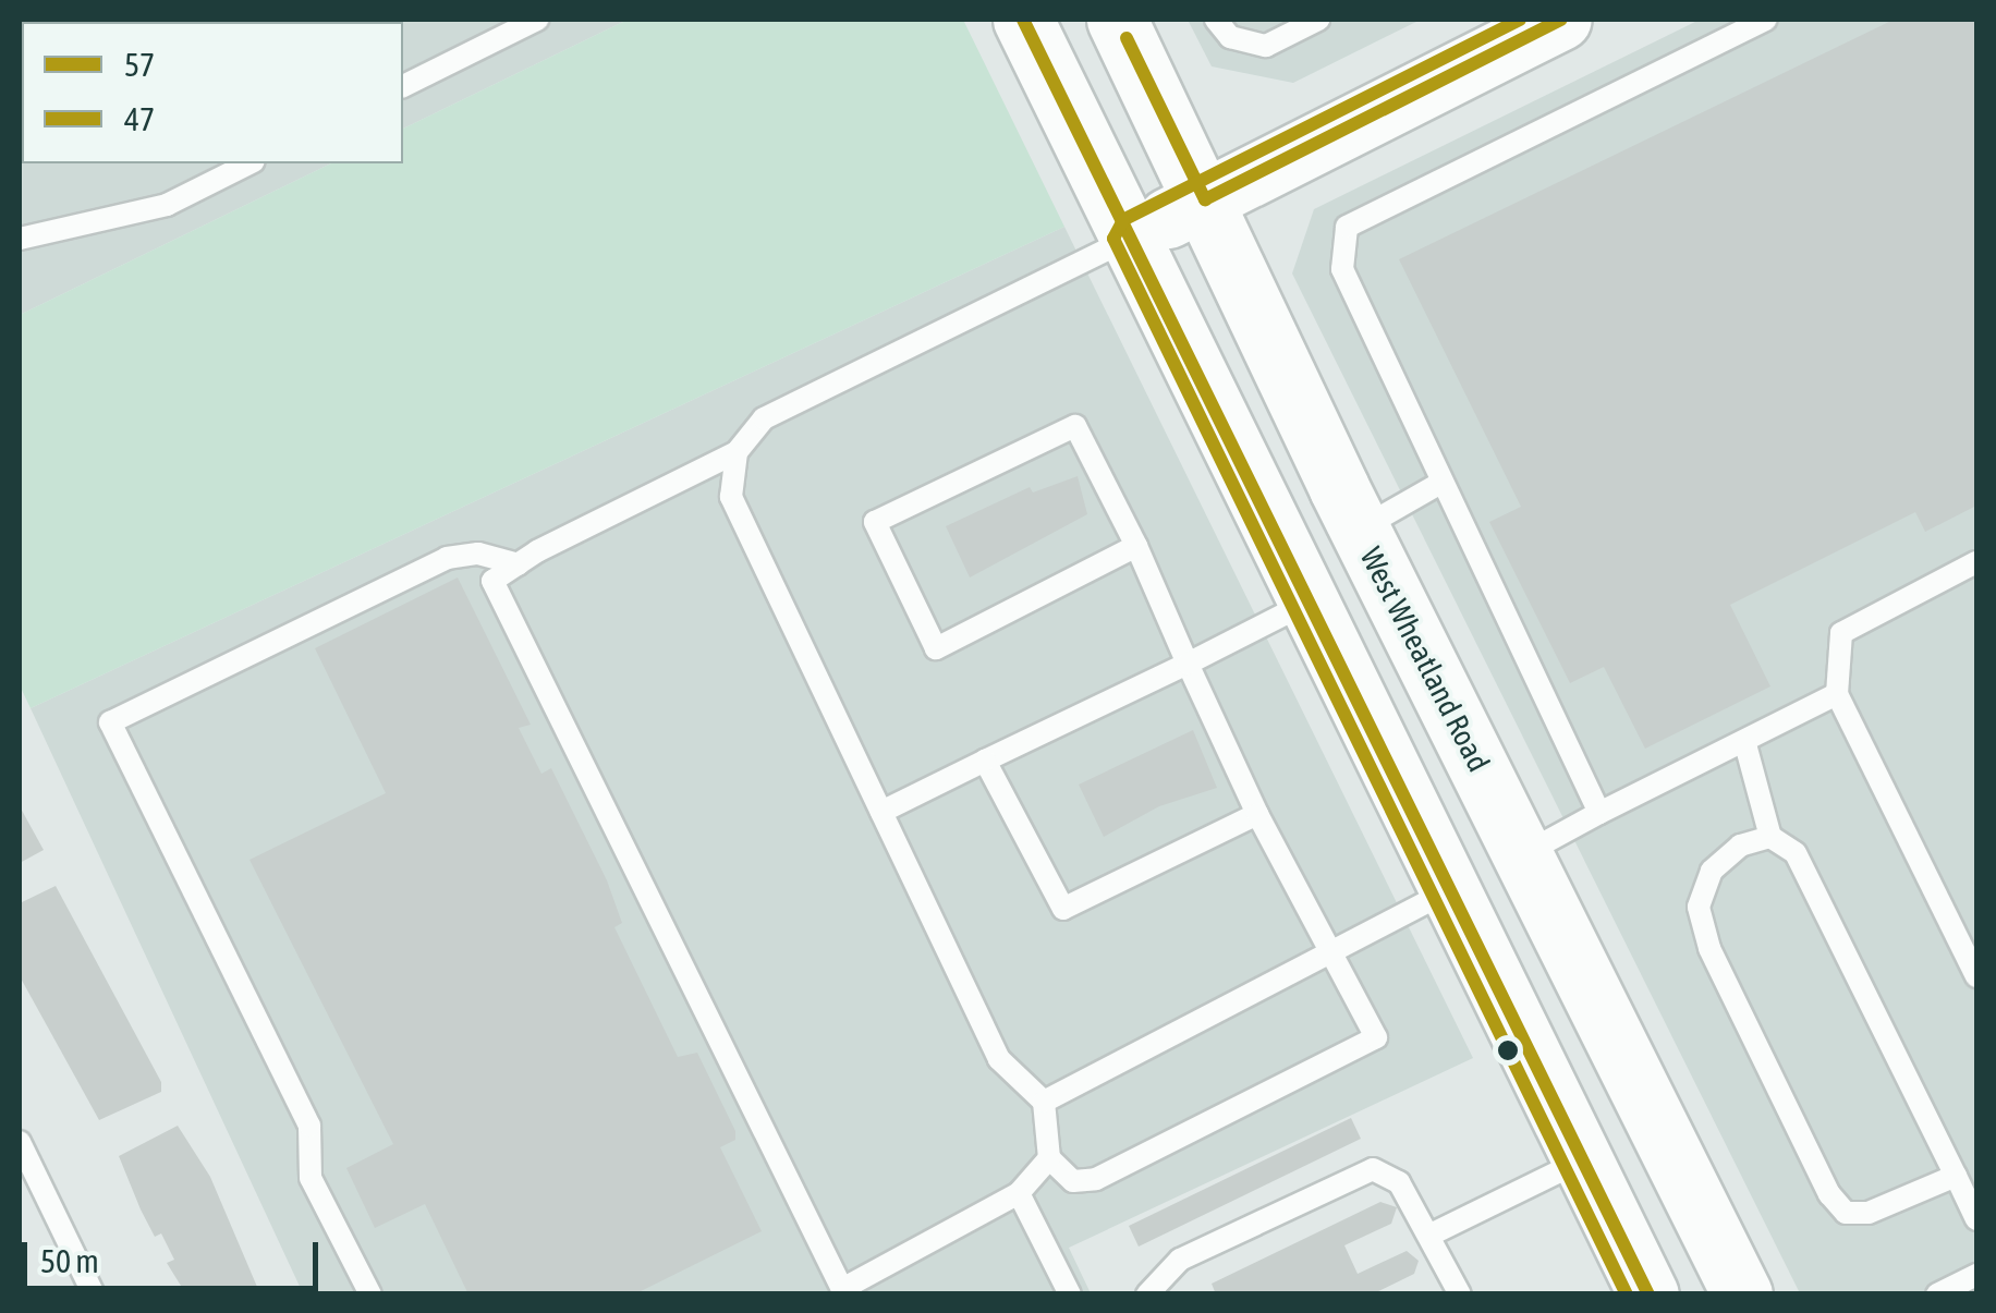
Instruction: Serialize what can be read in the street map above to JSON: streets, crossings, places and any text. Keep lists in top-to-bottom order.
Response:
{
  "streets": {
    "main road": ["West Wheatland Road"]
  },
  "lines": ["transit line 57", "transit line 47"],
  "legend": ["57", "47"],
  "scale_bar": "50 m"
}
